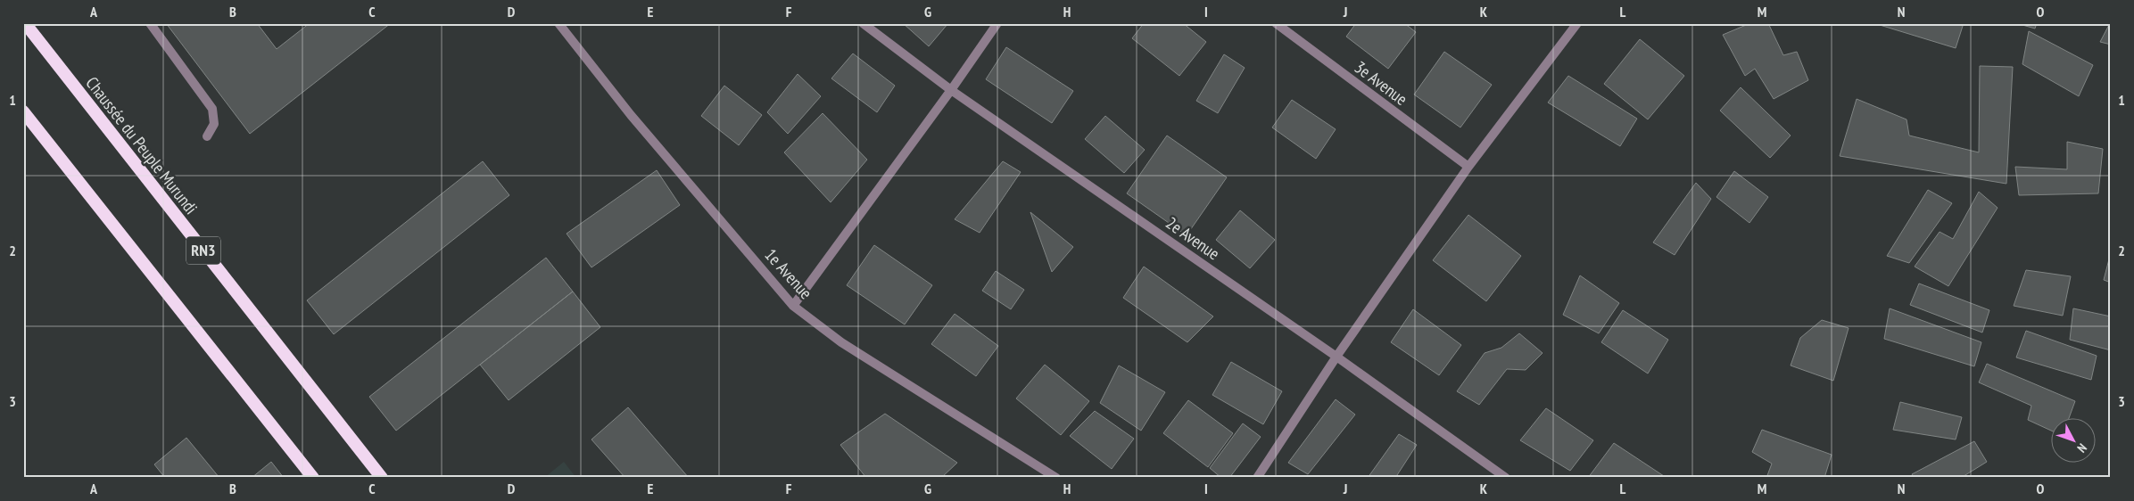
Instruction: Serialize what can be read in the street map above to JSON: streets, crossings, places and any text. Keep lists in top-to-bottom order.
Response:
{
  "streets": {
    "highway": ["Chaussée du Peuple Murundi", "RN3"],
    "street": ["3e Avenue", "2e Avenue", "1e Avenue"]
  },
  "north": "bottom right",
  "grid": {
    "columns": [
      "A",
      "B",
      "C",
      "D",
      "E",
      "F",
      "G",
      "H",
      "I",
      "J",
      "K",
      "L",
      "M",
      "N",
      "O"
    ],
    "rows": ["1", "2", "3"]
  }
}
